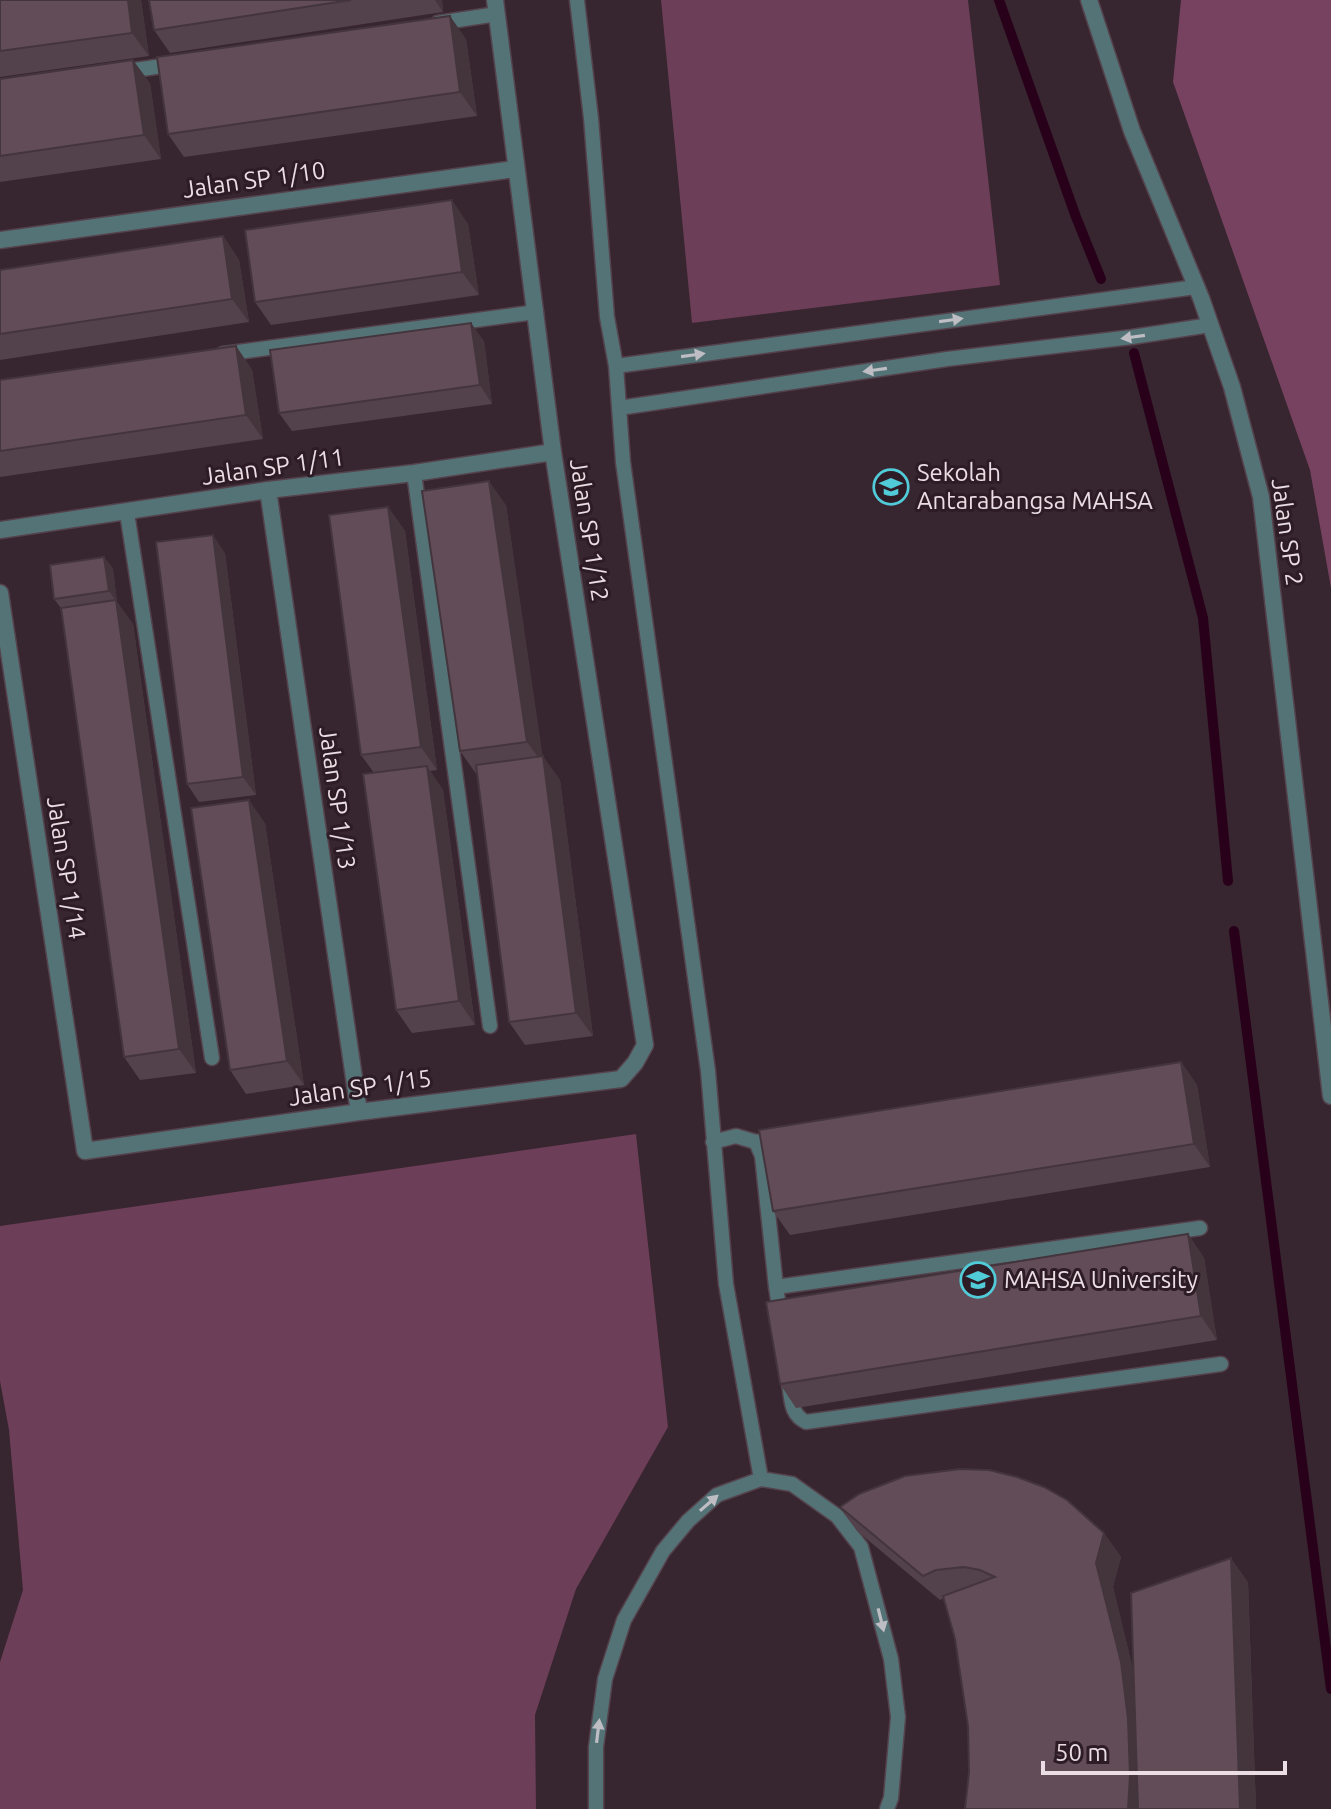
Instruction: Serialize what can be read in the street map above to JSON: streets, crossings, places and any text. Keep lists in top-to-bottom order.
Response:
{
  "streets": {
    "street": [
      "Jalan SP 1/10",
      "Jalan SP 1/11",
      "Jalan SP 1/12",
      "Jalan SP 2",
      "Jalan SP 1/13",
      "Jalan SP 1/14",
      "Jalan SP 1/15"
    ]
  },
  "crossings": [
    ["Jalan SP 1/10", "Jalan SP 1/12"],
    ["Jalan SP 1/11", "Jalan SP 1/12"],
    ["Jalan SP 1/11", "Jalan SP 1/13"],
    ["Jalan SP 1/12", "Jalan SP 1/15"],
    ["Jalan SP 1/13", "Jalan SP 1/15"],
    ["Jalan SP 1/14", "Jalan SP 1/15"]
  ],
  "places": {
    "school or university": ["Sekolah Antarabangsa MAHSA", "MAHSA University"]
  },
  "scale_bar": "50 m"
}
